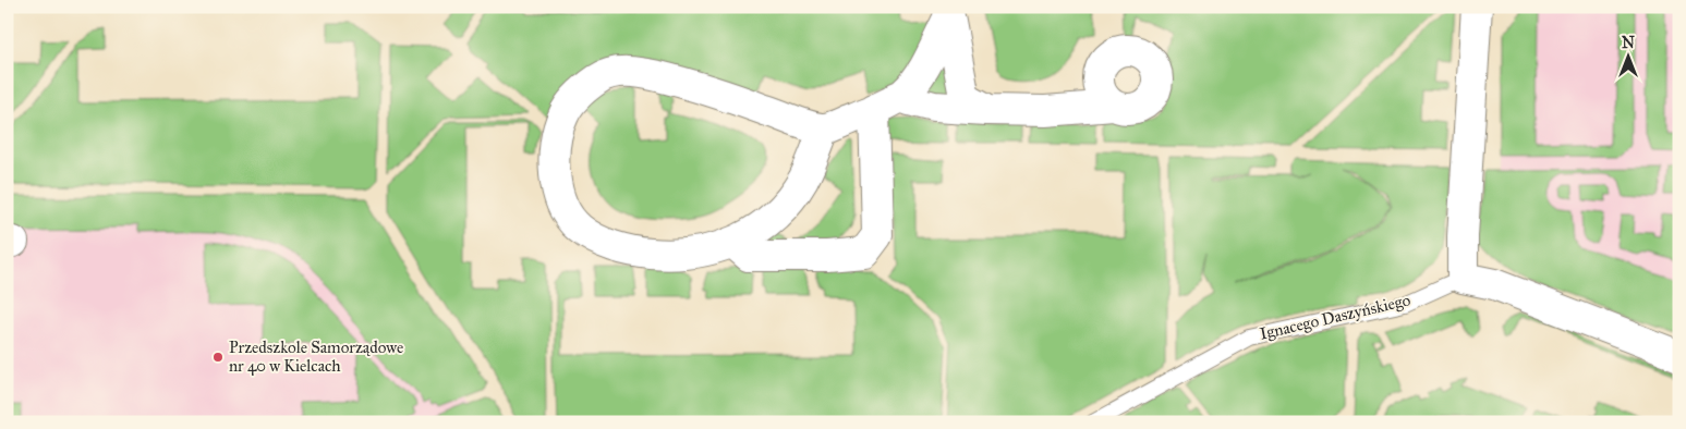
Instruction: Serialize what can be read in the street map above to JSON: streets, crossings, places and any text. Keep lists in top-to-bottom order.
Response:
{
  "streets": {
    "lane": ["Ignacego Daszyńskiego"]
  },
  "places": ["Przedszkole Samorządowe nr 40 w Kielcach"],
  "north": "top"
}
